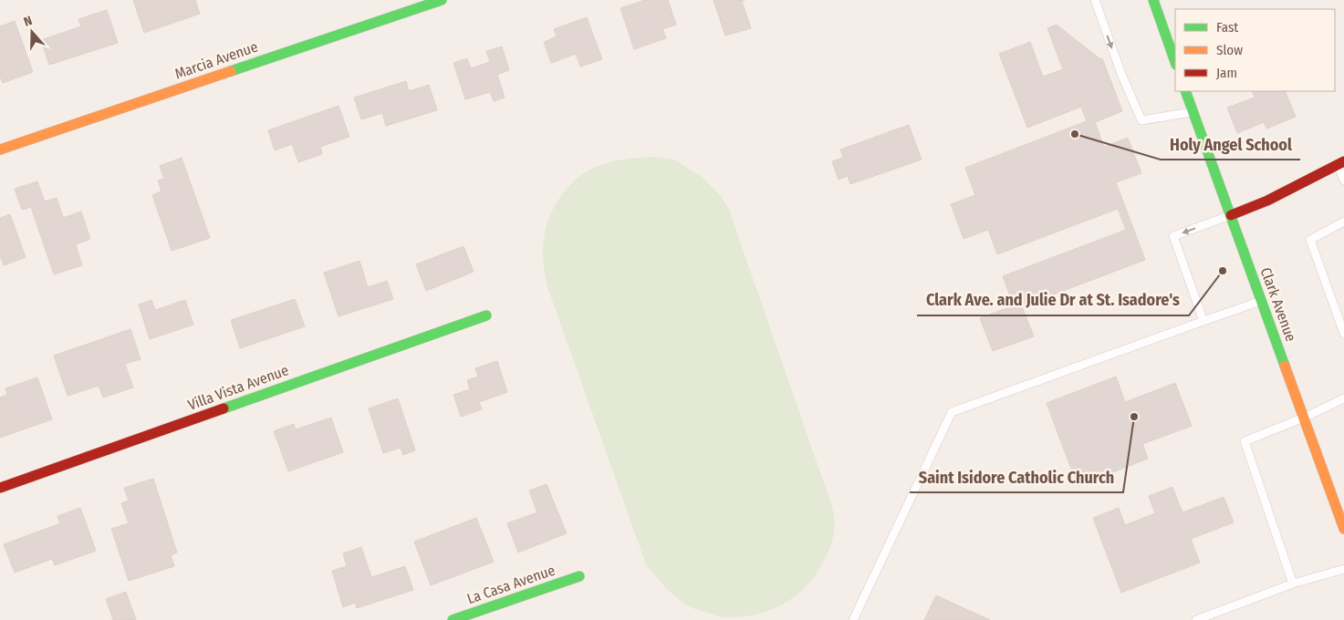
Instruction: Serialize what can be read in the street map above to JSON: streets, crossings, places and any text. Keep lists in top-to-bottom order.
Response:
{
  "streets": {
    "street": [
      "Marcia Avenue",
      "Clark Avenue",
      "Villa Vista Avenue",
      "La Casa Avenue"
    ]
  },
  "places": ["Holy Angel School", "Clark Ave. and Julie Dr at St. Isadore's", "Saint Isidore Catholic Church"],
  "legend": ["Fast", "Slow", "Jam"],
  "north": "top"
}
